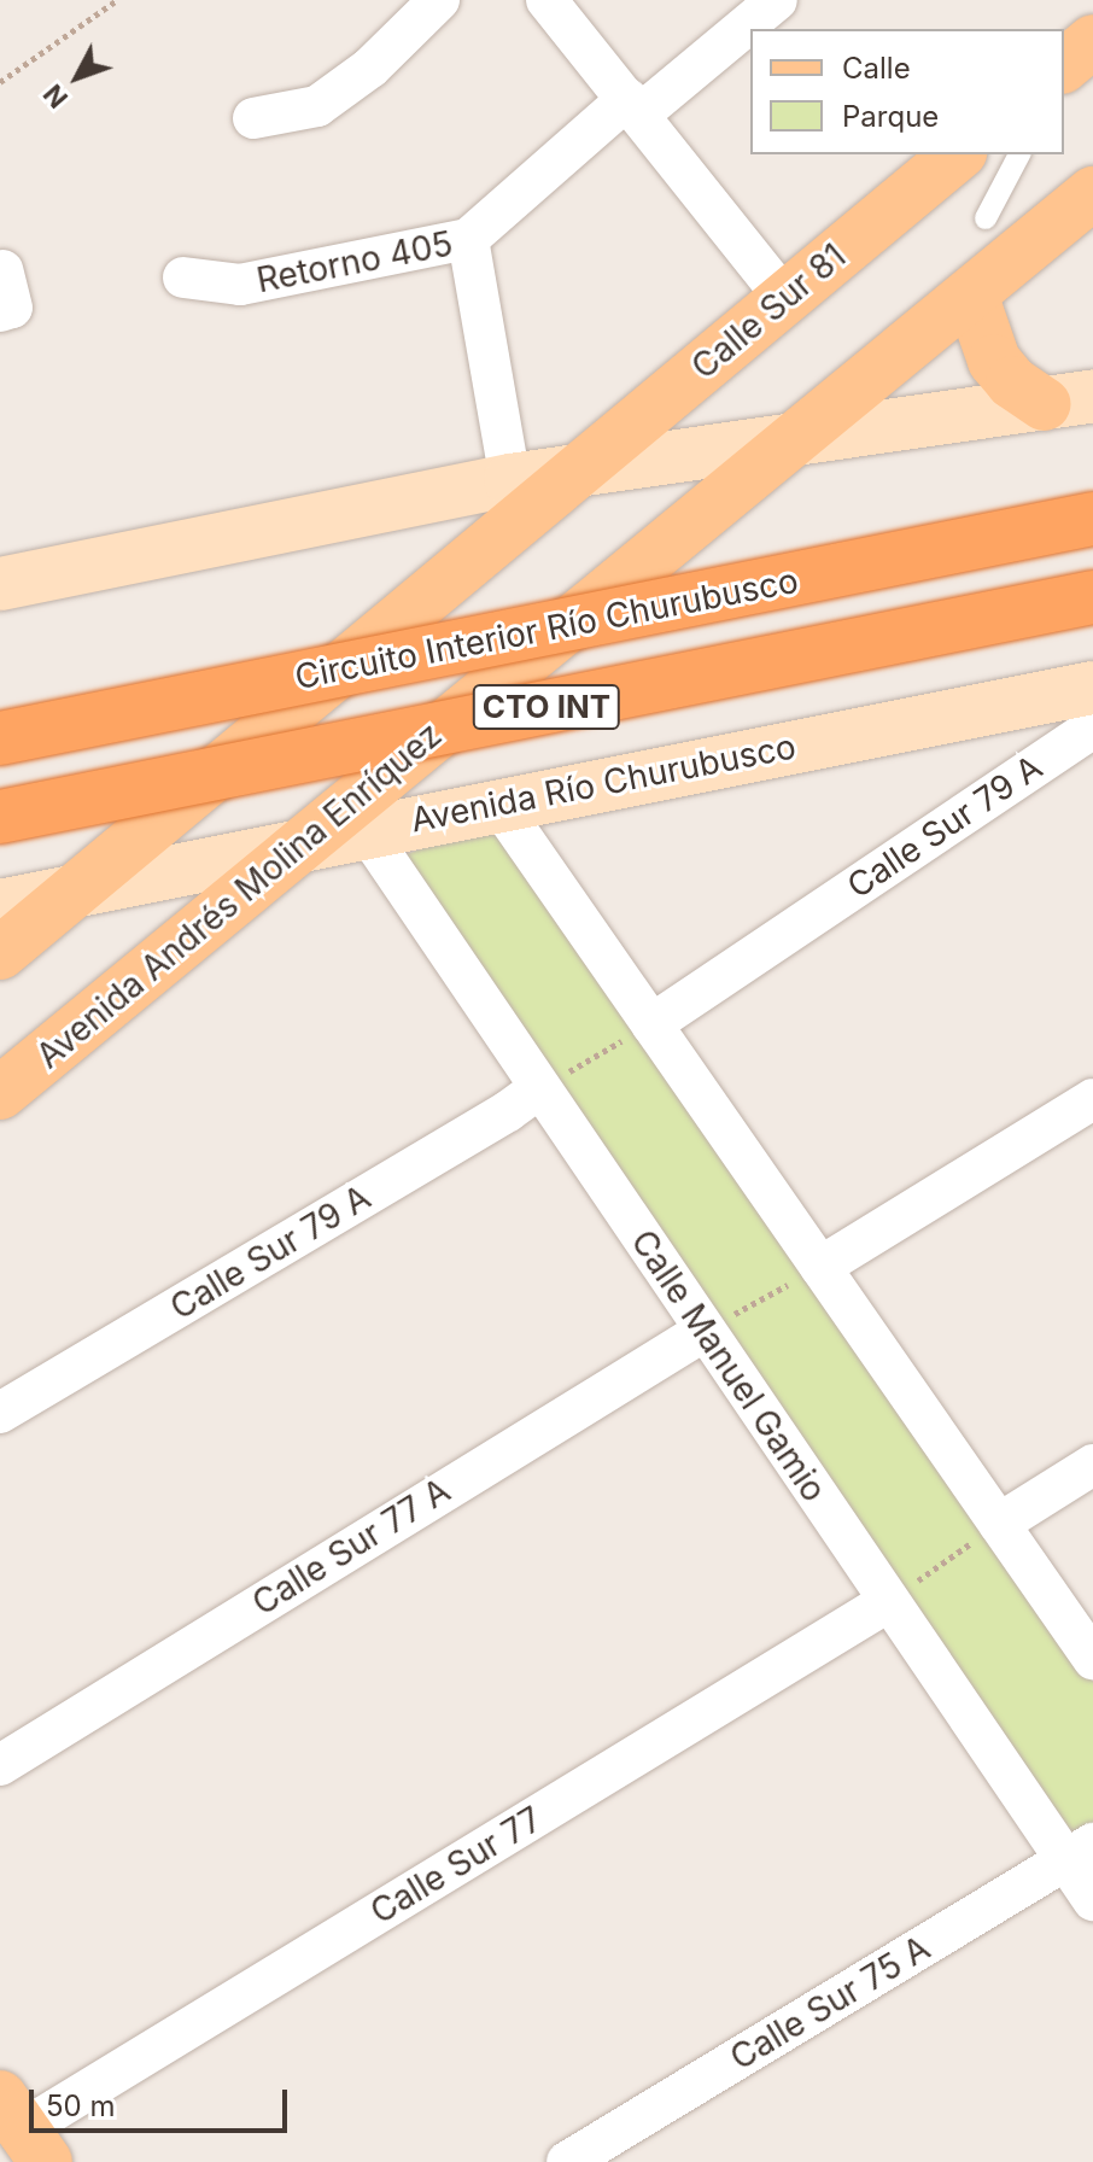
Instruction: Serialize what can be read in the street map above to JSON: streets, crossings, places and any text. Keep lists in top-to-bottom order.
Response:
{
  "streets": {
    "highway": ["Circuito Interior Río Churubusco", "CTO INT"],
    "main road": ["Calle Sur 81", "Avenida Río Churubusco", "Avenida Andrés Molina Enríquez"],
    "street": [
      "Retorno 405",
      "Calle Sur 79 A",
      "Calle Manuel Gamio",
      "Calle Sur 77 A",
      "Calle Sur 77",
      "Calle Sur 75 A"
    ]
  },
  "crossings": [
    ["Avenida Río Churubusco", "Avenida Andrés Molina Enríquez"],
    ["Avenida Río Churubusco", "Calle Manuel Gamio"],
    ["Calle Sur 79 A", "Calle Manuel Gamio"],
    ["Calle Manuel Gamio", "Calle Sur 77 A"],
    ["Calle Manuel Gamio", "Calle Sur 77"],
    ["Calle Manuel Gamio", "Calle Sur 75 A"]
  ],
  "legend": ["Calle", "Parque"],
  "scale_bar": "50 m",
  "north": "bottom left"
}
